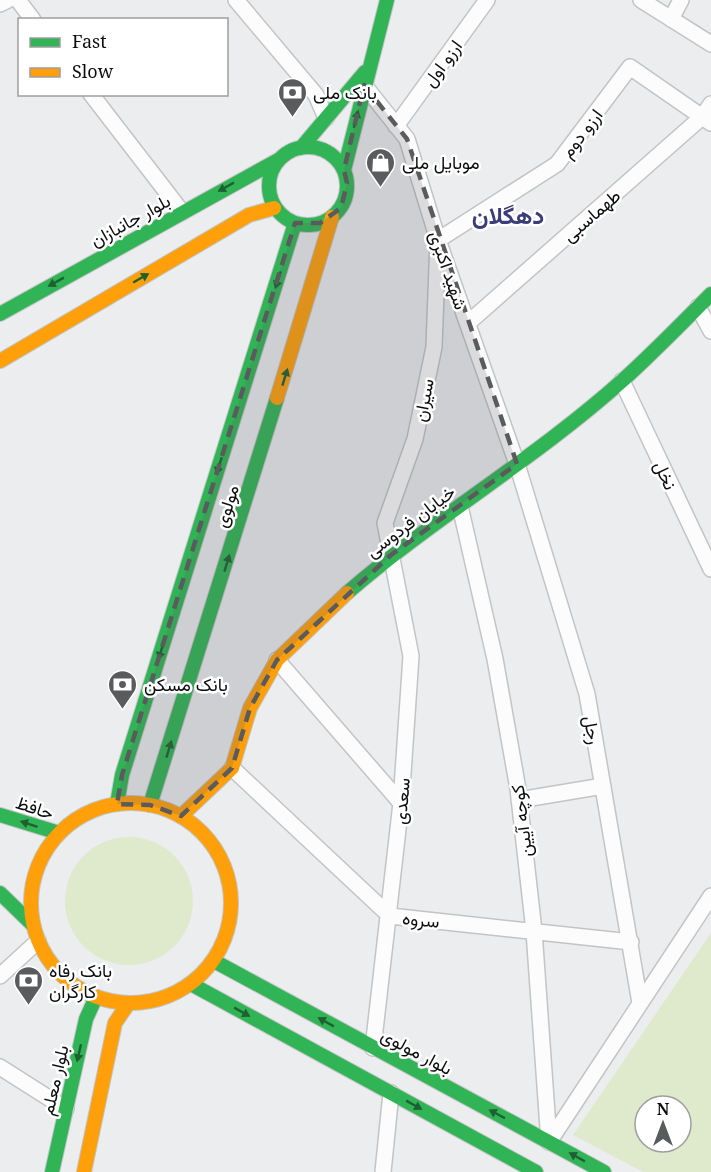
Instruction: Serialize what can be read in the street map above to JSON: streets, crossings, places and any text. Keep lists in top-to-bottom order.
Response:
{
  "streets": {
    "street": [
      "ارزو اول",
      "ارزو دوم",
      "طهماسبی",
      "بلوار جانبازان",
      "شهید اکبری",
      "سیران",
      "نخل",
      "مولوی",
      "خیابان فردوسی",
      "رجل",
      "سعدی",
      "حافظ",
      "کوچه آیین",
      "سروه",
      "بلوار مولوی",
      "بلوار معلم"
    ]
  },
  "crossings": [
    ["ارزو اول", "شهید اکبری"],
    ["ارزو دوم", "طهماسبی"],
    ["ارزو دوم", "شهید اکبری"],
    ["ارزو دوم", "سیران"],
    ["طهماسبی", "شهید اکبری"],
    ["بلوار جانبازان", "مولوی"],
    ["شهید اکبری", "سیران"],
    ["شهید اکبری", "خیابان فردوسی"],
    ["شهید اکبری", "رجل"],
    ["سیران", "خیابان فردوسی"],
    ["سیران", "سعدی"],
    ["نخل", "خیابان فردوسی"],
    ["مولوی", "خیابان فردوسی"],
    ["مولوی", "حافظ"],
    ["مولوی", "بلوار مولوی"],
    ["مولوی", "بلوار معلم"],
    ["خیابان فردوسی", "رجل"],
    ["خیابان فردوسی", "سعدی"],
    ["خیابان فردوسی", "حافظ"],
    ["خیابان فردوسی", "کوچه آیین"],
    ["خیابان فردوسی", "سروه"],
    ["خیابان فردوسی", "بلوار مولوی"],
    ["خیابان فردوسی", "بلوار معلم"],
    ["رجل", "سروه"],
    ["سعدی", "سروه"],
    ["سعدی", "بلوار مولوی"],
    ["حافظ", "بلوار مولوی"],
    ["حافظ", "بلوار معلم"],
    ["کوچه آیین", "سروه"],
    ["کوچه آیین", "بلوار مولوی"],
    ["بلوار مولوی", "بلوار معلم"]
  ],
  "one_way": ["حافظ"],
  "districts": ["دهگلان"],
  "places": {
    "bank": ["بانک ملی", "بانک مسکن", "بانک رفاه کارگران"],
    "shop": ["موبایل ملی"]
  },
  "legend": ["Fast", "Slow"],
  "north": "top"
}
